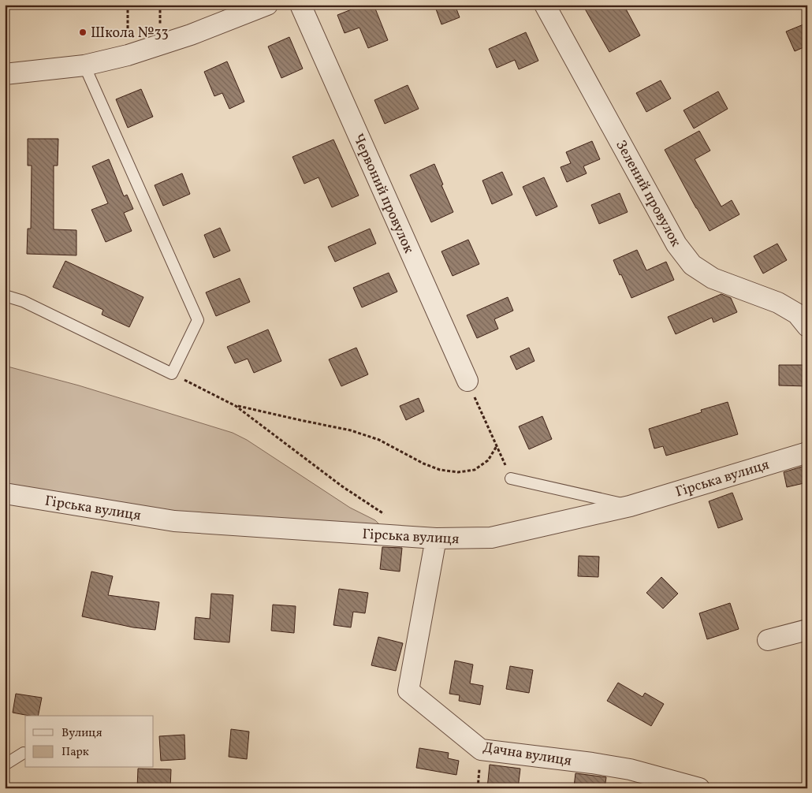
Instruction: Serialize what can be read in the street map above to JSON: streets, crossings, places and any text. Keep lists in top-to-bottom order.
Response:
{
  "streets": {
    "street": [
      "Червоний провулок",
      "Зелений провулок",
      "Гірська вулиця",
      "Дачна вулиця"
    ]
  },
  "crossings": [
    ["Гірська вулиця", "Дачна вулиця"]
  ],
  "places": ["Школа №33"],
  "legend": ["Вулиця", "Парк"]
}
